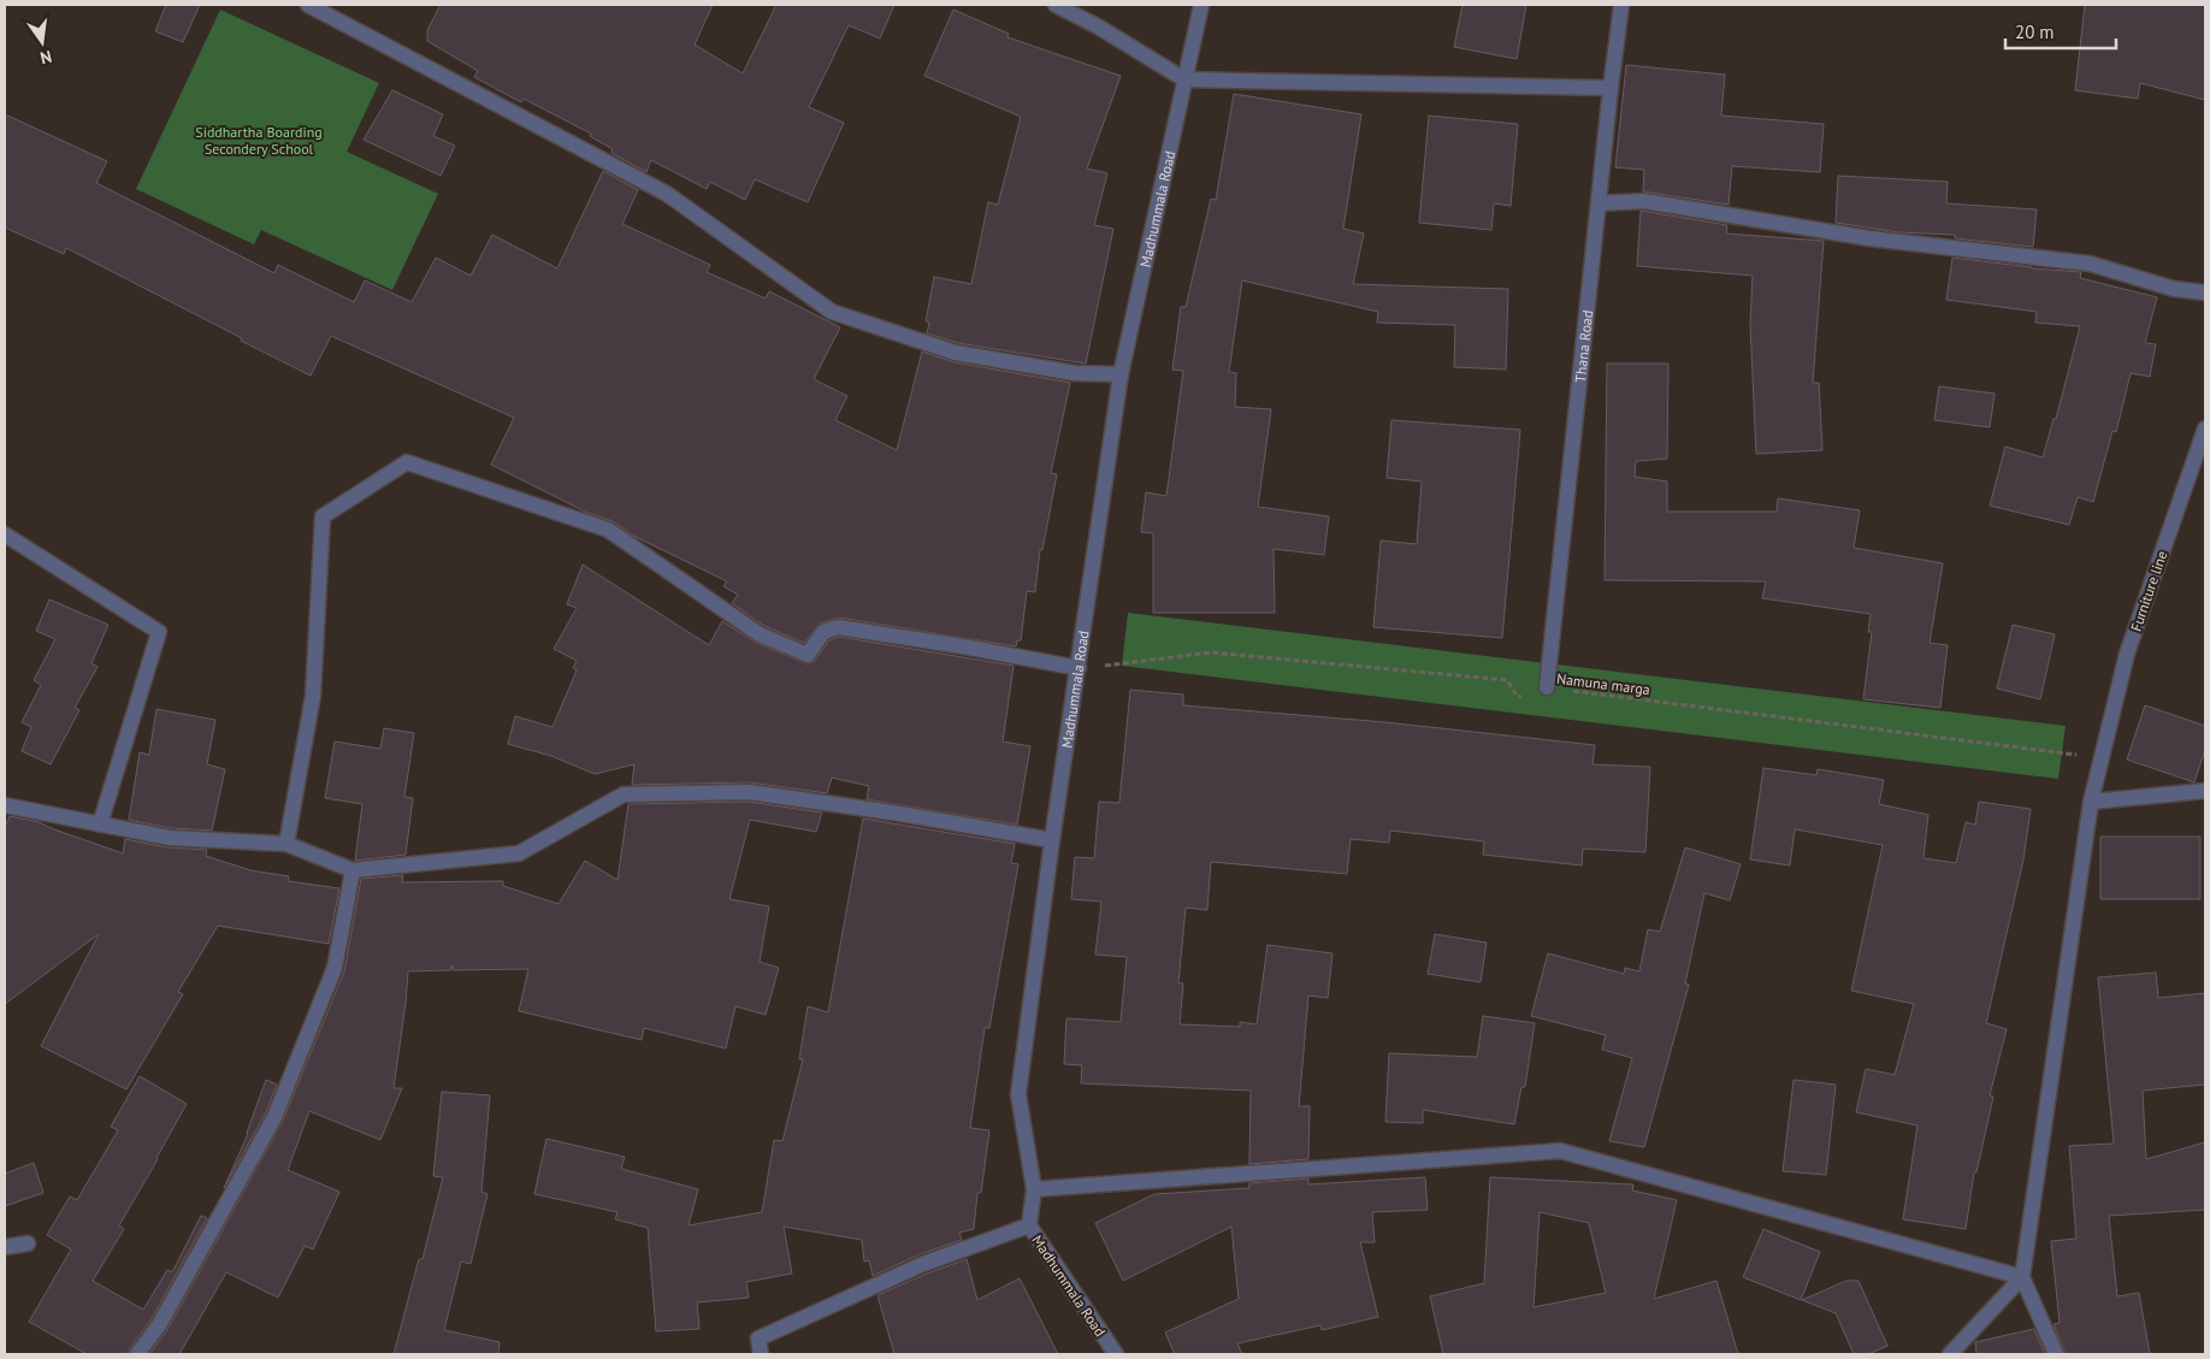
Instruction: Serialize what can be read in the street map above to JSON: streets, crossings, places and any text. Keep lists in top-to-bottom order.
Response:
{
  "streets": {
    "street": ["Madhummala Road", "Thana Road", "Furniture line"],
    "path": ["Namuna marga"]
  },
  "crossings": [
    ["Madhummala Road", "Namuna marga"],
    ["Thana Road", "Namuna marga"],
    ["Furniture line", "Namuna marga"]
  ],
  "parks": ["Siddhartha Boarding Secondery School"],
  "scale_bar": "20 m",
  "north": "bottom"
}
